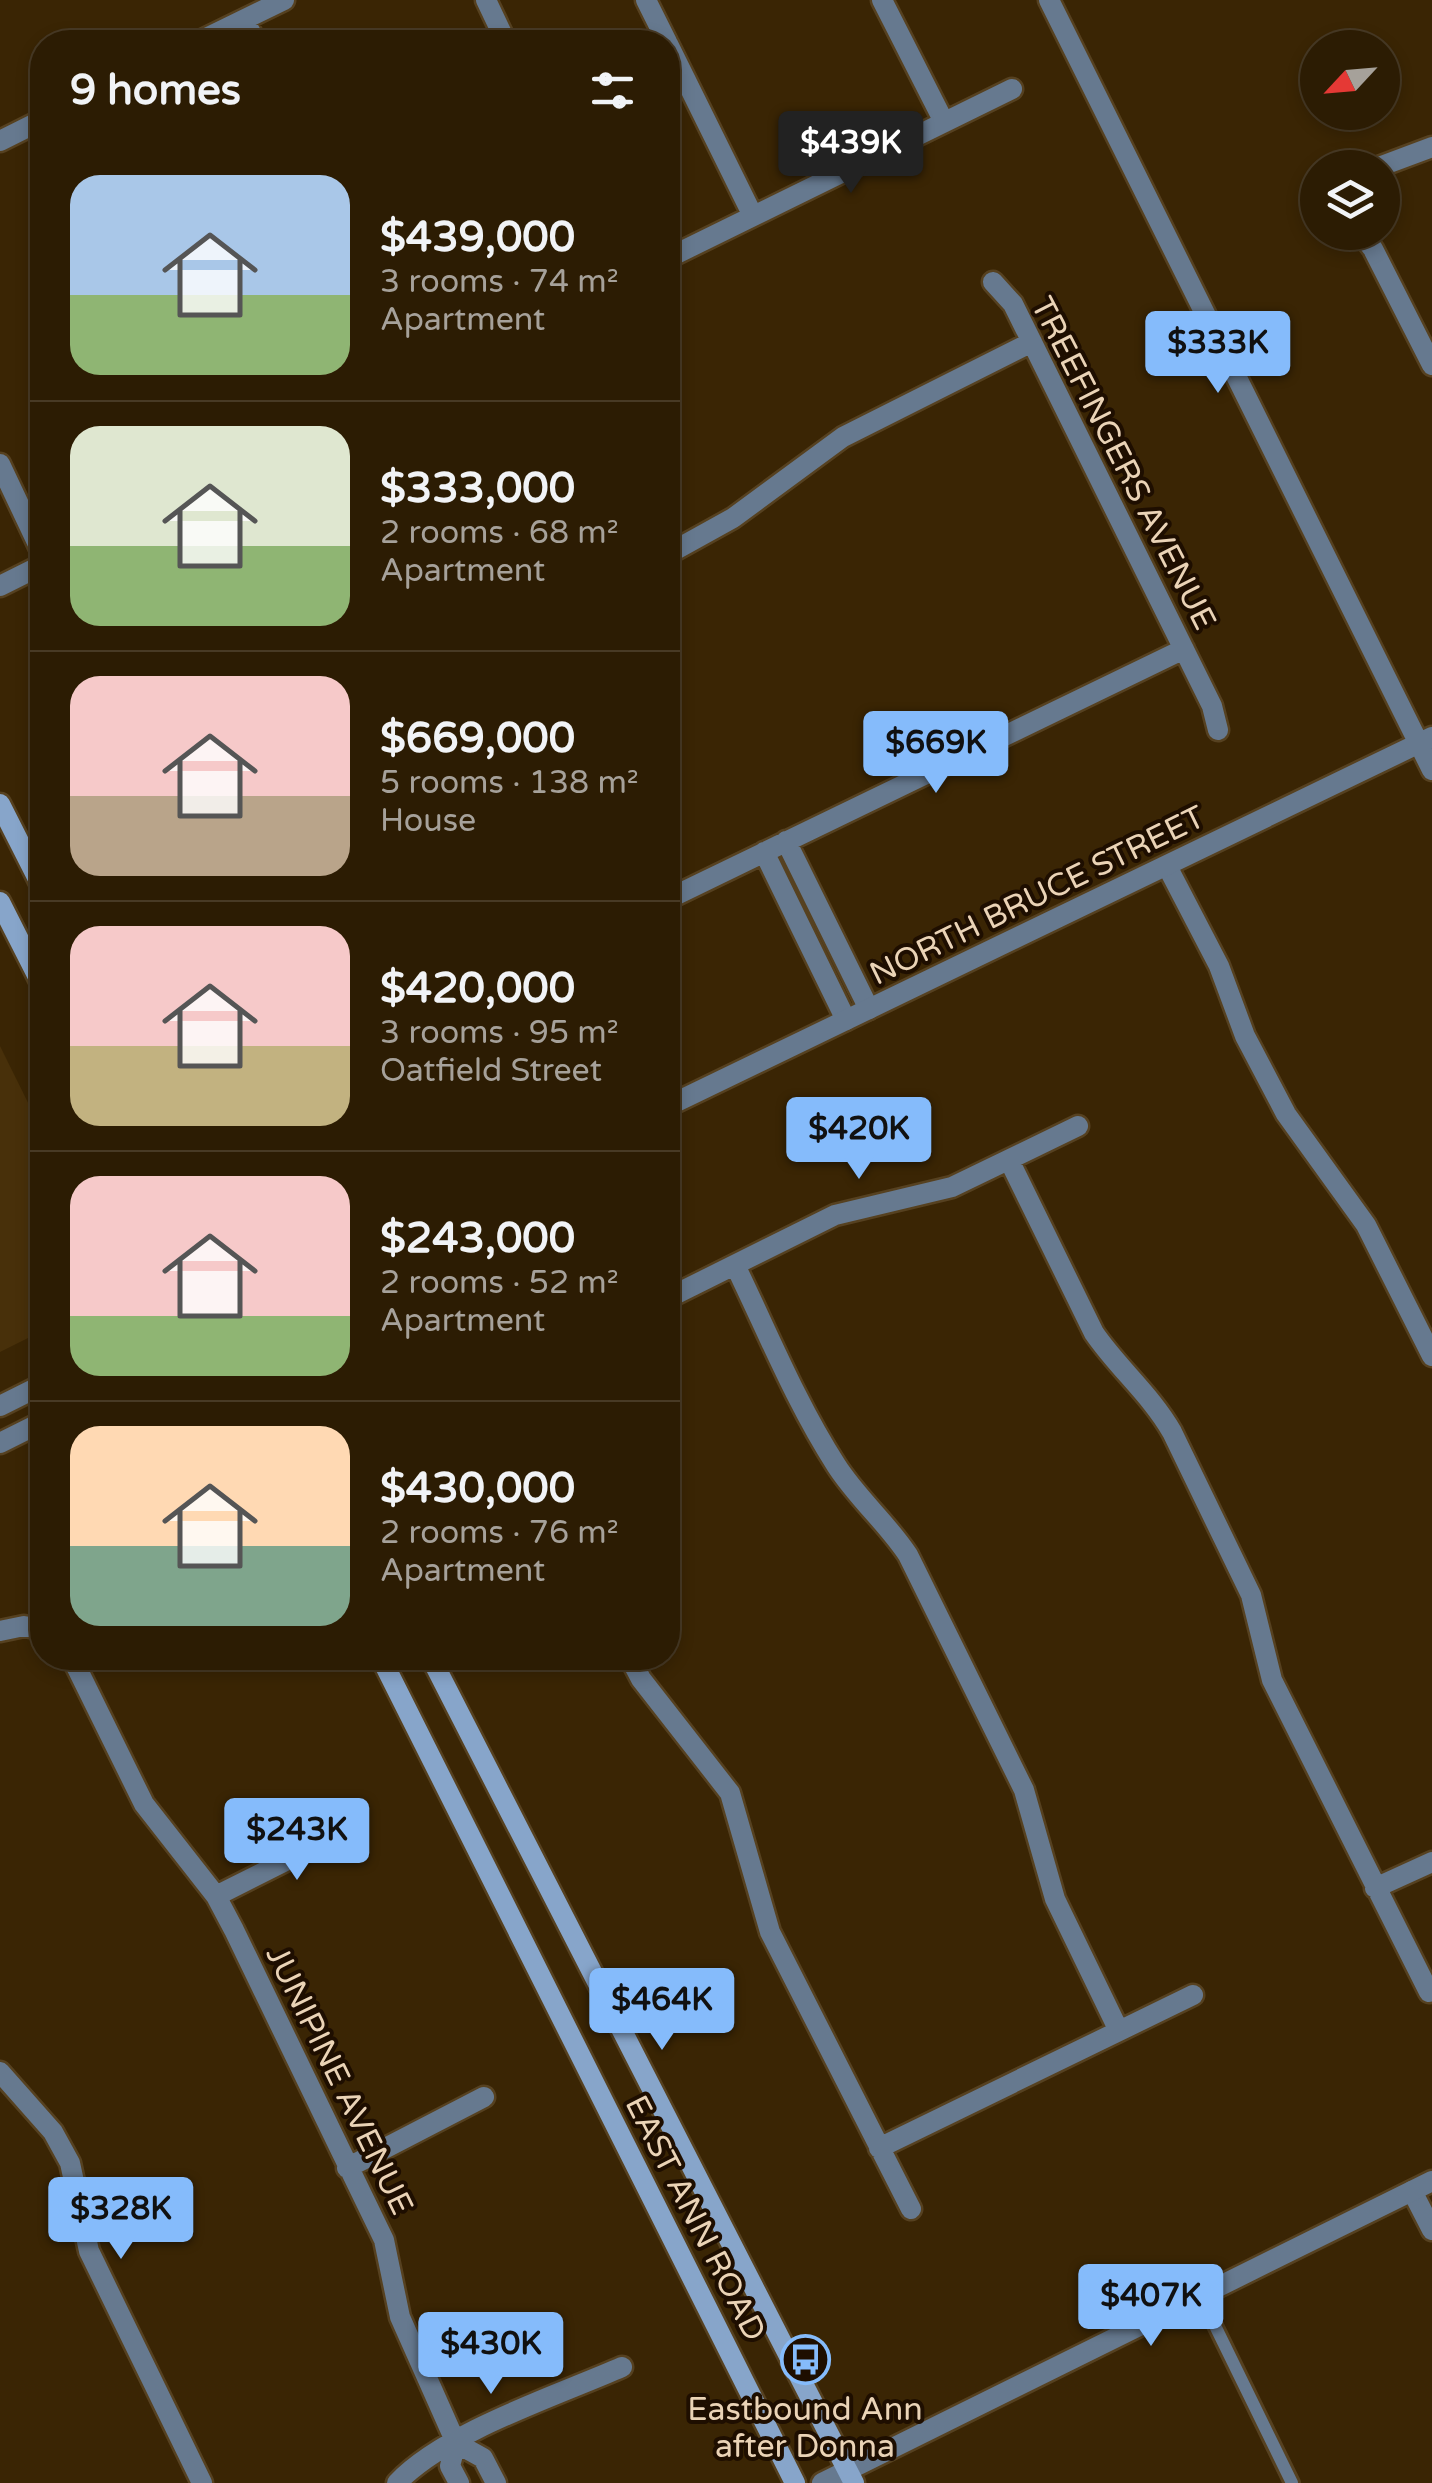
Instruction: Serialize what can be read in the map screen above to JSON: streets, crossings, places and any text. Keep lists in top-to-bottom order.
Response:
{
  "streets": {
    "main road": ["EAST ANN ROAD"],
    "street": ["TREEFINGERS AVENUE", "NORTH BRUCE STREET", "JUNIPINE AVENUE"]
  },
  "places": {
    "bus stop": ["Eastbound Ann after Donna"]
  },
  "north": "bottom left",
  "page": {
    "heading": "9 homes",
    "price": [
      "$439K",
      "$333K",
      "$669K",
      "$420K",
      "$243K",
      "$464K",
      "$328K",
      "$407K",
      "$430K"
    ],
    "list": [
      {
        "name": "$439,000",
        "note": "3 rooms · 74 m² · Apartment"
      },
      {
        "name": "$333,000",
        "note": "2 rooms · 68 m² · Apartment"
      },
      {
        "name": "$669,000",
        "note": "5 rooms · 138 m² · House"
      },
      {
        "name": "$420,000",
        "note": "3 rooms · 95 m² · Oatfield Street"
      },
      {
        "name": "$243,000",
        "note": "2 rooms · 52 m² · Apartment"
      },
      {
        "name": "$430,000",
        "note": "2 rooms · 76 m² · Apartment"
      }
    ]
  }
}
